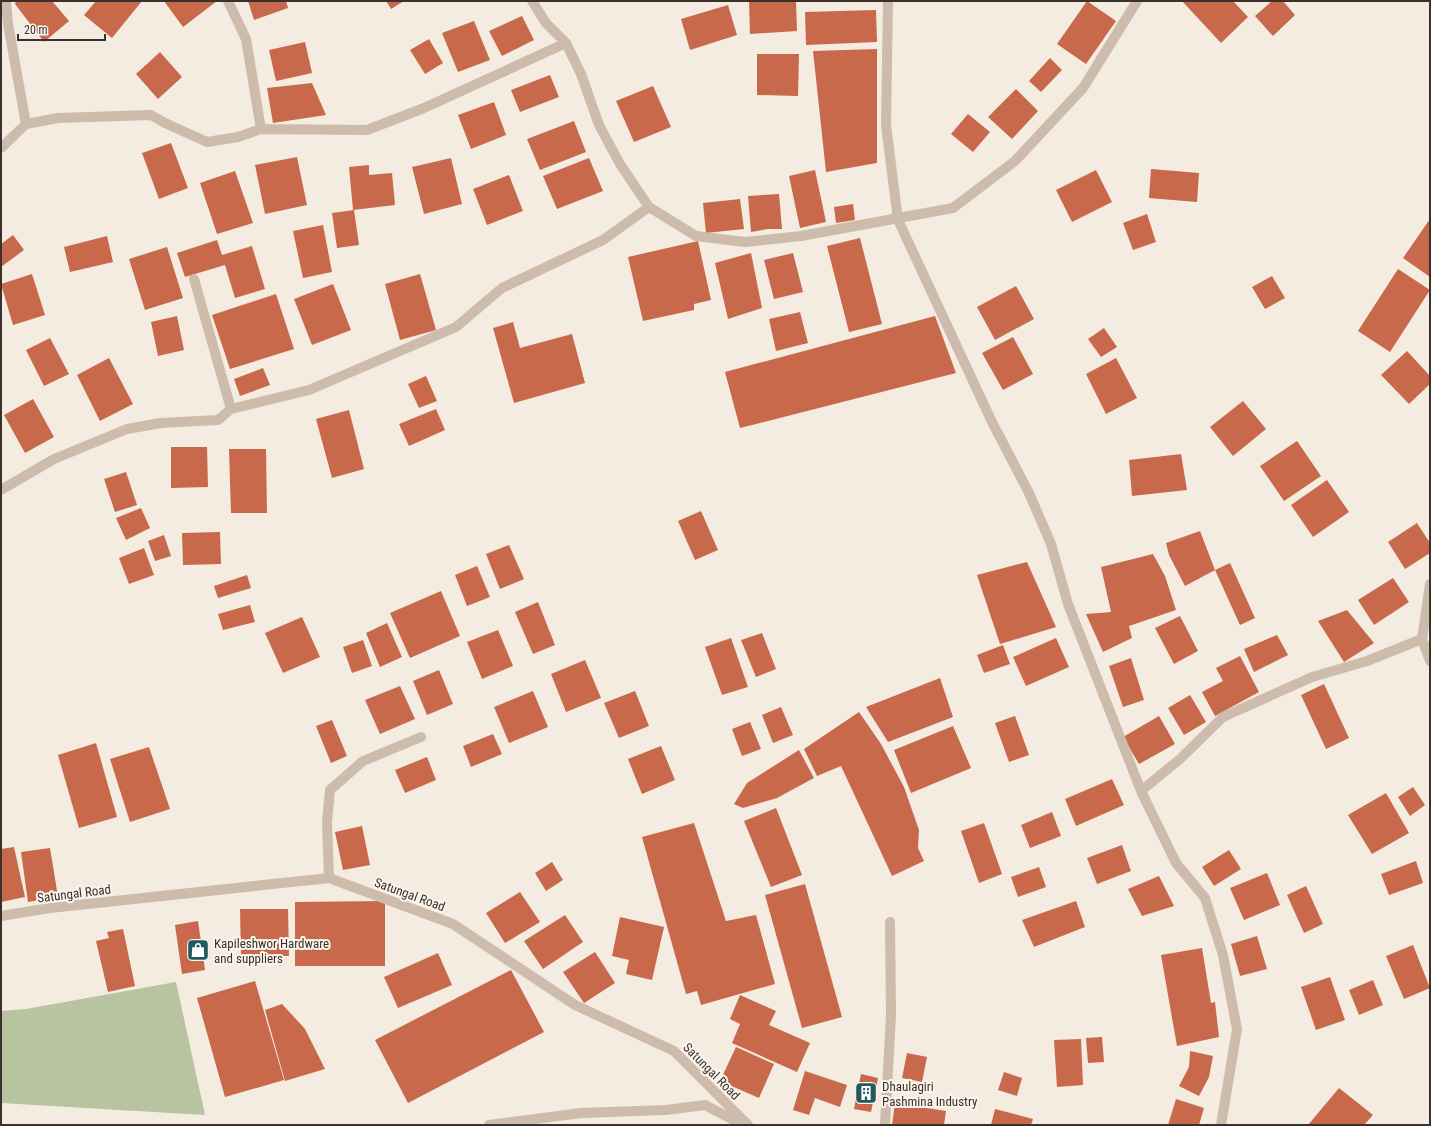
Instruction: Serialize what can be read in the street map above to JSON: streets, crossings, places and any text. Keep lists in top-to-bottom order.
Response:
{
  "streets": {
    "street": ["Satungal Road"]
  },
  "places": {
    "shop": ["Kapileshwor Hardware and suppliers"],
    "building": ["Dhaulagiri Pashmina Industry"]
  },
  "scale_bar": "20 m"
}
